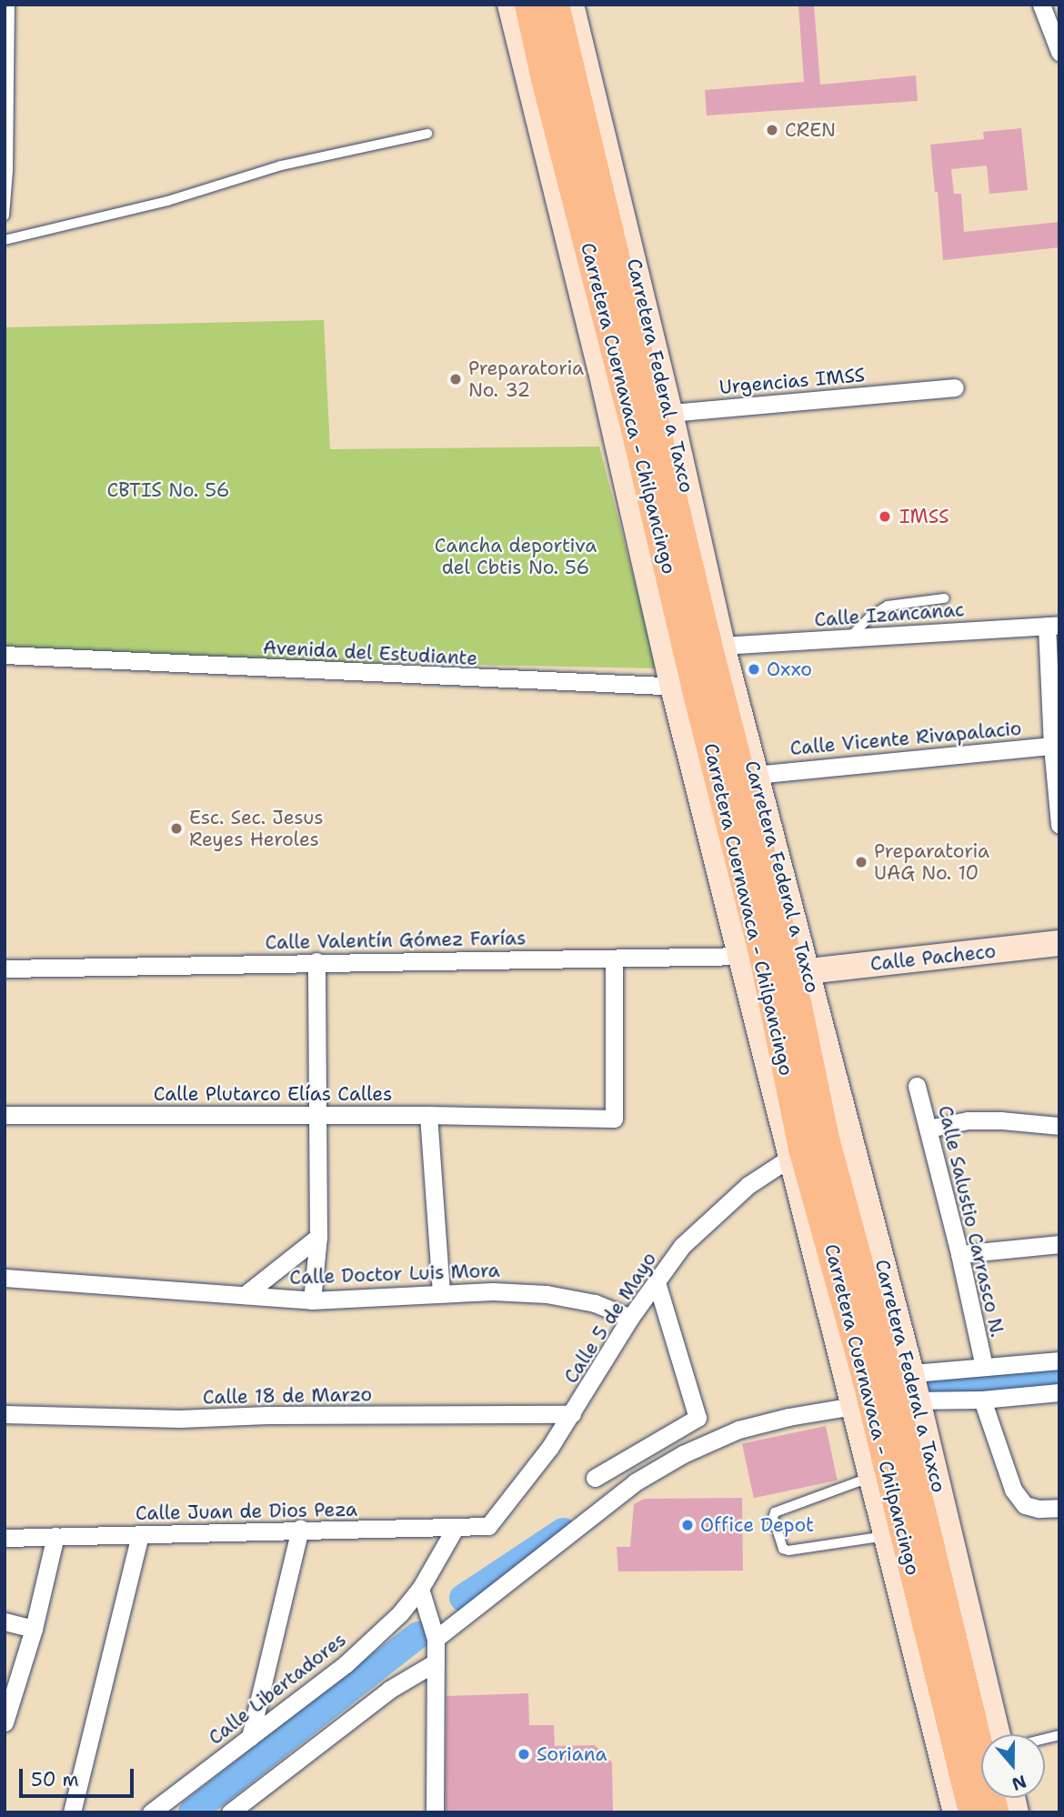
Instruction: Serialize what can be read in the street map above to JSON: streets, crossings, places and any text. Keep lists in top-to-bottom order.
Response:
{
  "streets": {
    "main road": ["Carretera Cuernavaca - Chilpancingo"],
    "street": [
      "Carretera Federal a Taxco",
      "Urgencias IMSS",
      "Calle Izancanac",
      "Avenida del Estudiante",
      "Calle Vicente Rivapalacio",
      "Calle Valentín Gómez Farías",
      "Calle Pacheco",
      "Calle Plutarco Elías Calles",
      "Calle Salustio Carrasco N.",
      "Calle Doctor Luis Mora",
      "Calle 5 de Mayo",
      "Calle 18 de Marzo",
      "Calle Juan de Dios Peza",
      "Calle Libertadores"
    ]
  },
  "crossings": [
    ["Carretera Federal a Taxco", "Urgencias IMSS"],
    ["Carretera Federal a Taxco", "Carretera Cuernavaca - Chilpancingo"],
    ["Carretera Federal a Taxco", "Calle Izancanac"],
    ["Carretera Federal a Taxco", "Avenida del Estudiante"],
    ["Carretera Federal a Taxco", "Calle Valentín Gómez Farías"],
    ["Carretera Federal a Taxco", "Calle Pacheco"],
    ["Carretera Federal a Taxco", "Calle 5 de Mayo"],
    ["Urgencias IMSS", "Carretera Cuernavaca - Chilpancingo"],
    ["Carretera Cuernavaca - Chilpancingo", "Avenida del Estudiante"],
    ["Carretera Cuernavaca - Chilpancingo", "Calle Vicente Rivapalacio"],
    ["Carretera Cuernavaca - Chilpancingo", "Calle Valentín Gómez Farías"],
    ["Carretera Cuernavaca - Chilpancingo", "Calle Pacheco"],
    ["Carretera Cuernavaca - Chilpancingo", "Calle 5 de Mayo"],
    ["Calle Valentín Gómez Farías", "Calle Pacheco"],
    ["Calle Valentín Gómez Farías", "Calle Plutarco Elías Calles"],
    ["Calle Doctor Luis Mora", "Calle 5 de Mayo"],
    ["Calle 5 de Mayo", "Calle 18 de Marzo"],
    ["Calle 5 de Mayo", "Calle Juan de Dios Peza"]
  ],
  "parks": ["CBTIS No. 56", "Cancha deportiva del Cbtis No. 56"],
  "places": [
    "CREN",
    "Preparatoria No. 32",
    "IMSS",
    "Oxxo",
    "Esc. Sec. Jesus Reyes Heroles",
    "Preparatoria UAG No. 10",
    "Office Depot",
    "Soriana"
  ],
  "scale_bar": "50 m",
  "north": "bottom"
}
